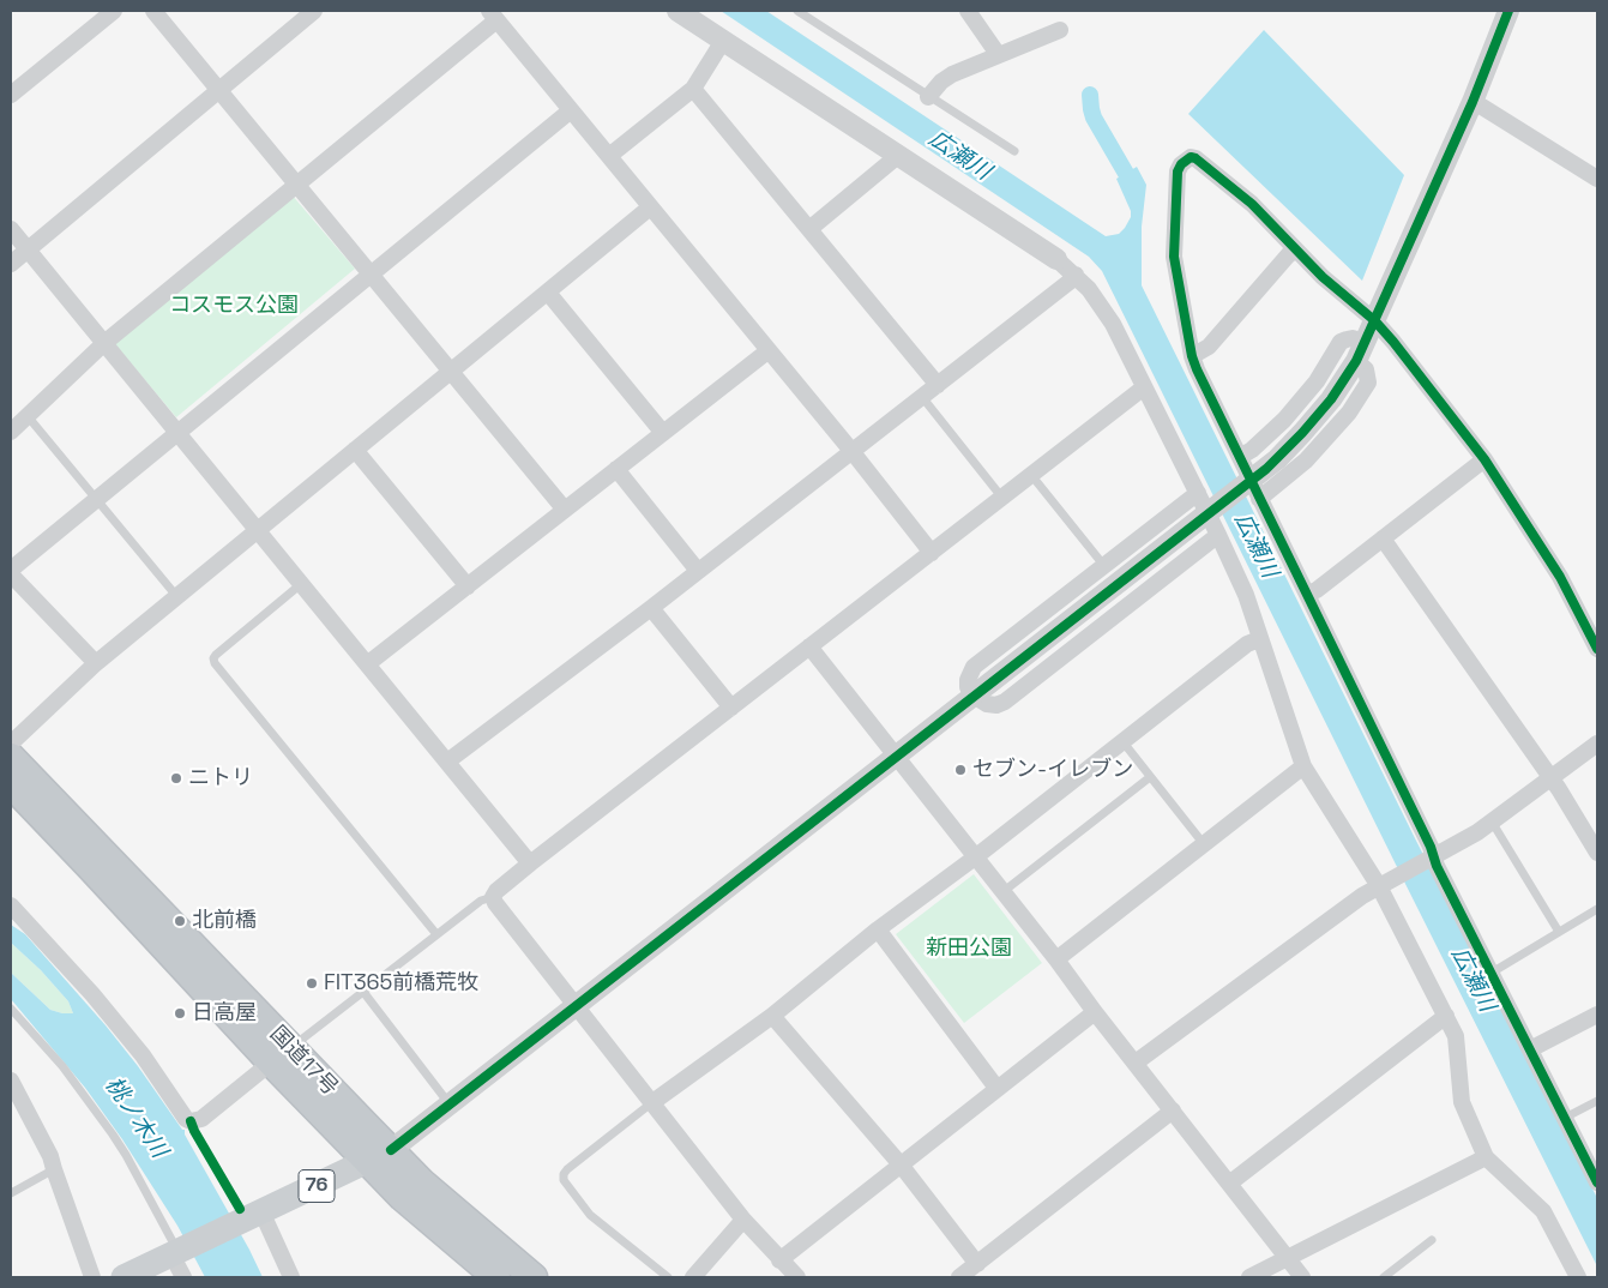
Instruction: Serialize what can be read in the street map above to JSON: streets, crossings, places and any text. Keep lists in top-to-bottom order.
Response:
{
  "streets": {
    "highway": ["国道17号"],
    "main road": ["76"]
  },
  "crossings": [
    ["国道17号", "76"]
  ],
  "water": ["広瀬川", "桃ノ木川"],
  "parks": ["コスモス公園", "新田公園"],
  "places": [
    "セブン-イレブン",
    "ニトリ",
    "北前橋",
    "FIT365前橋荒牧",
    "日高屋"
  ]
}
